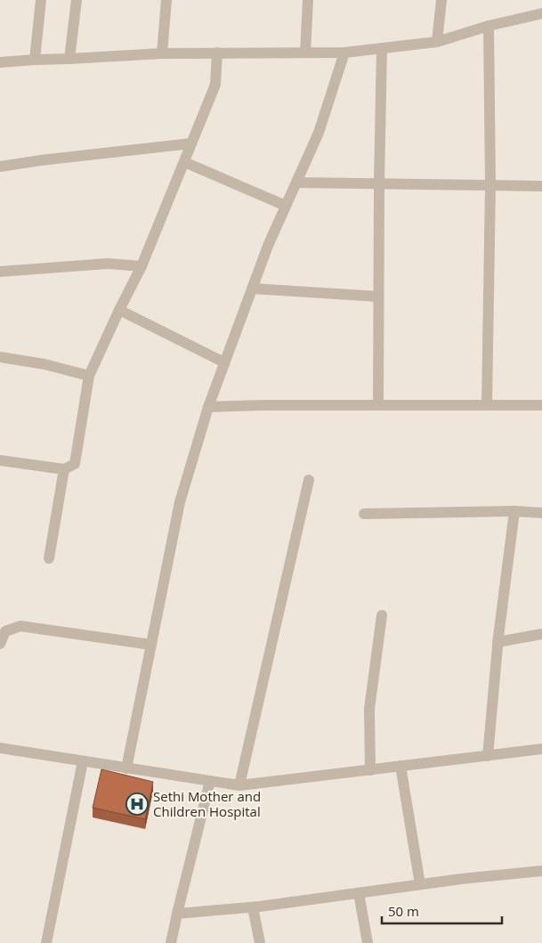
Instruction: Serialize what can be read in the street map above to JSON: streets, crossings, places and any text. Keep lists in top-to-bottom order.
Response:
{
  "places": {
    "hospital": ["Sethi Mother and Children Hospital"]
  },
  "scale_bar": "50 m"
}
